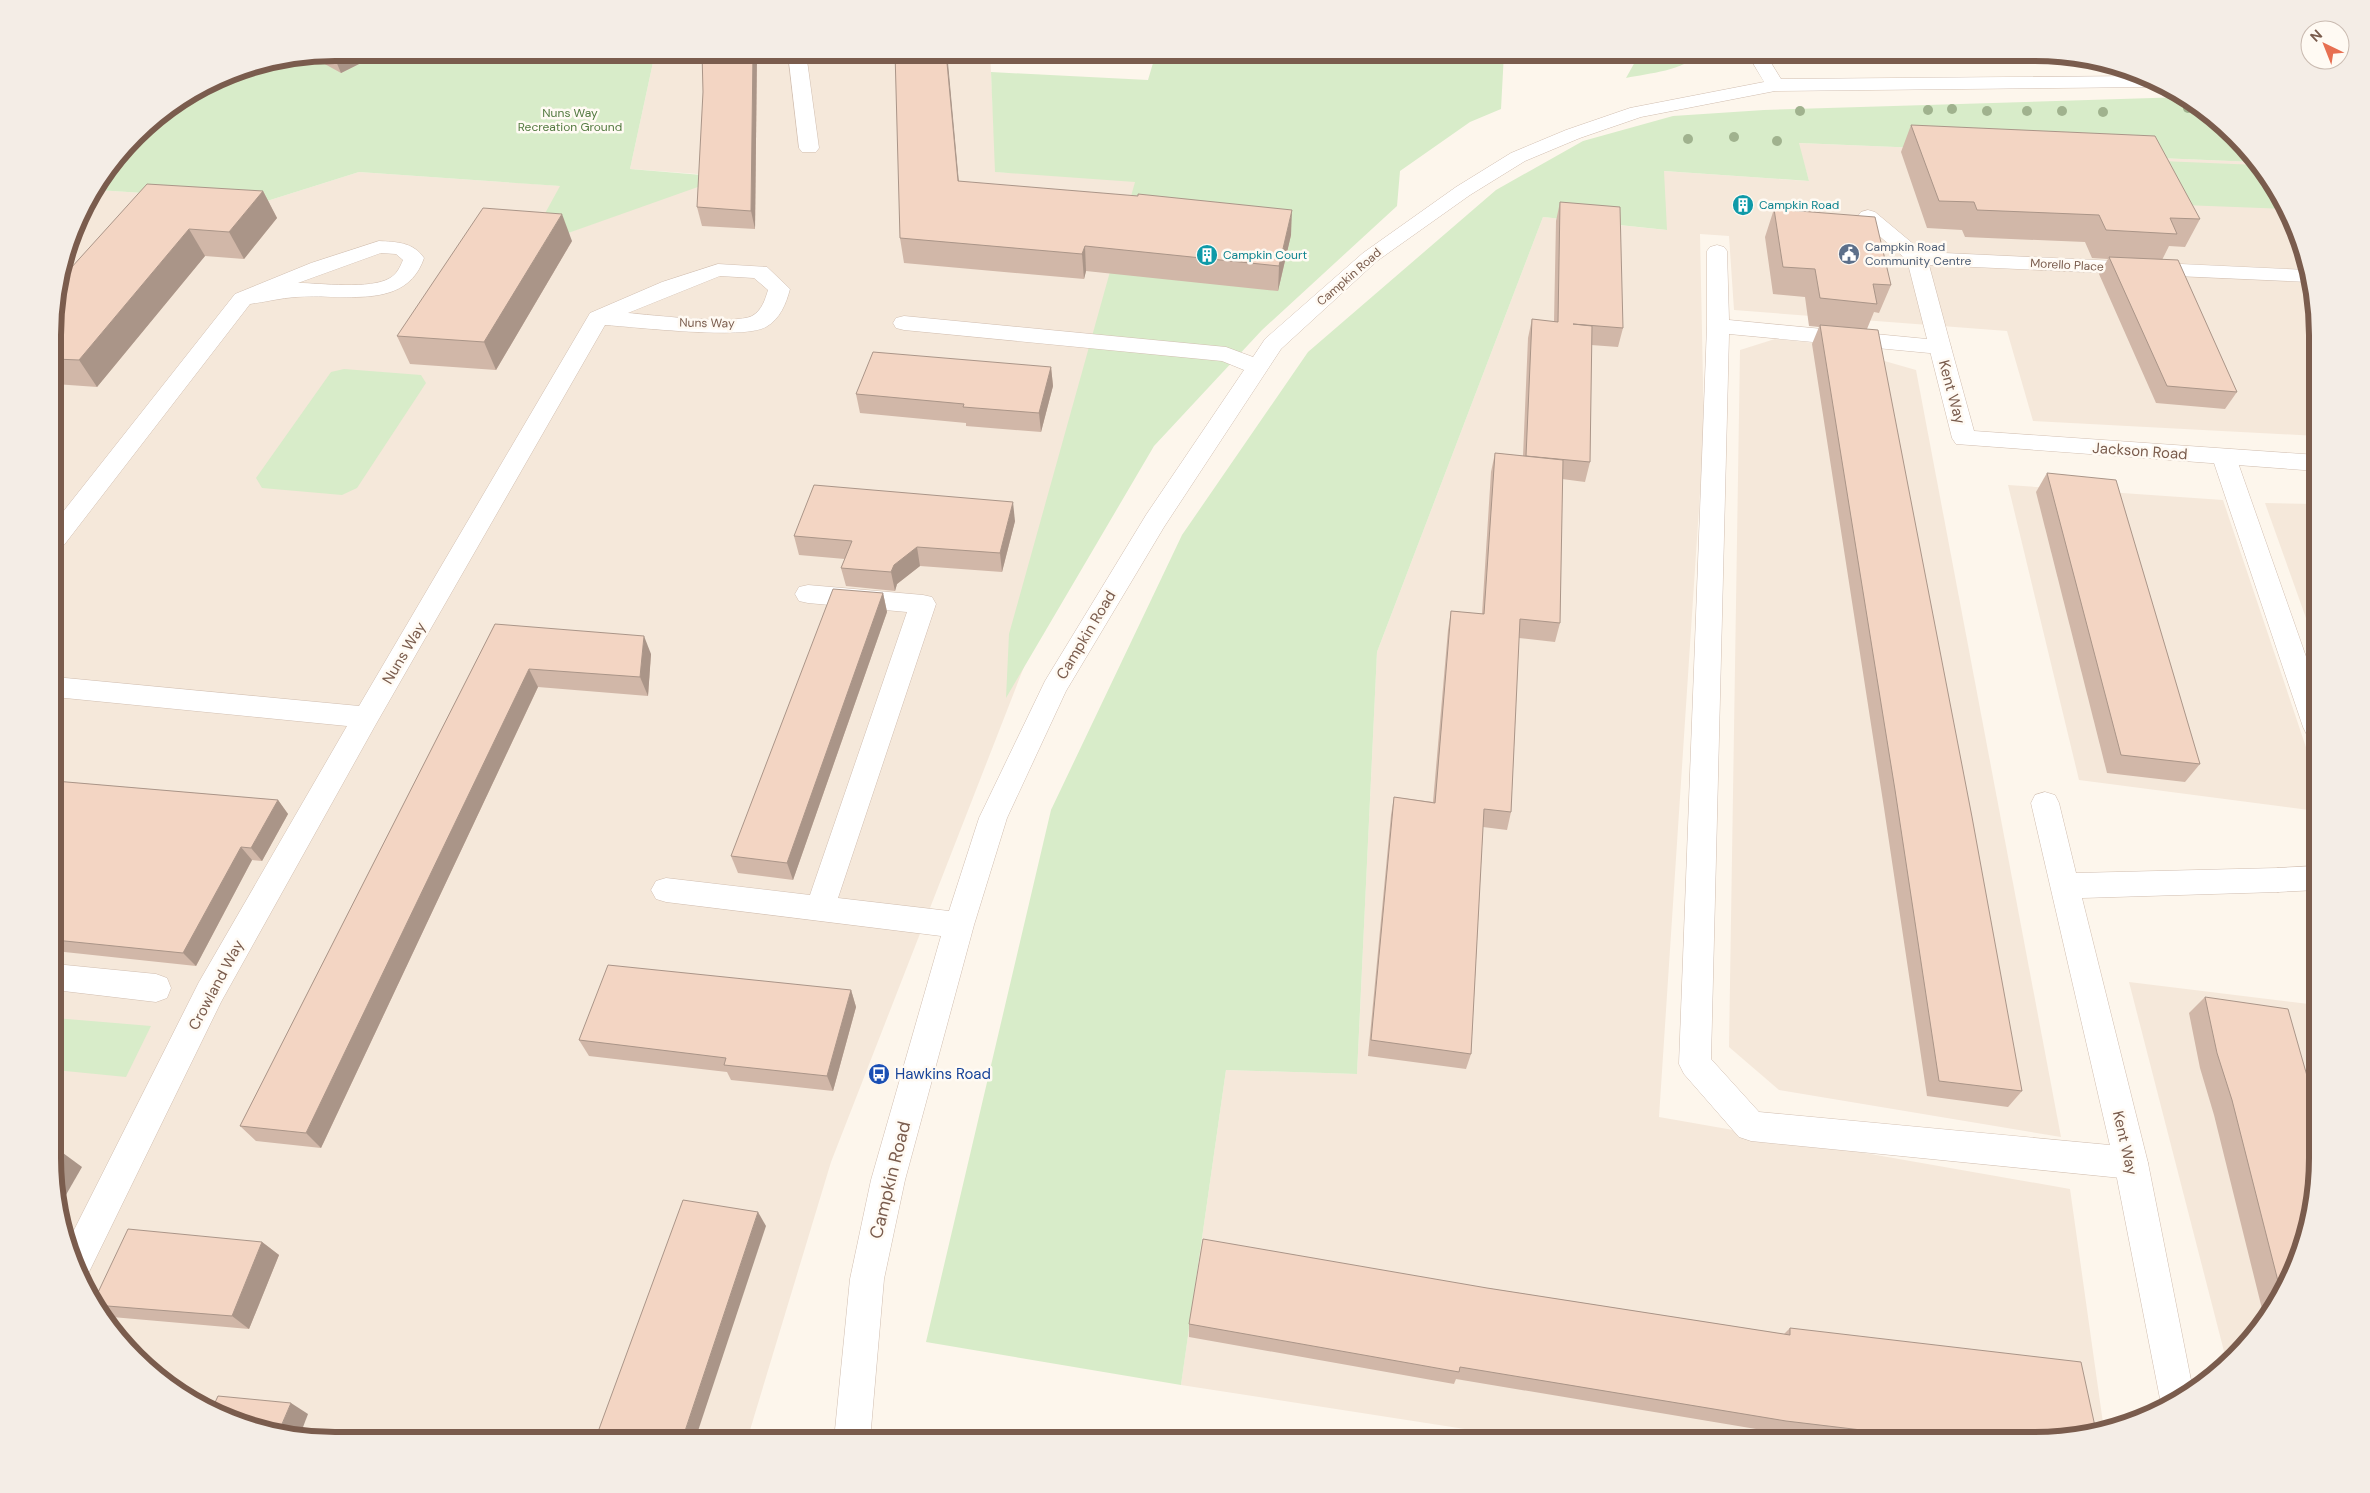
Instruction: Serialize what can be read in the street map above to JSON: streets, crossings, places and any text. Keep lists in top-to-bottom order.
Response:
{
  "streets": {
    "street": [
      "Morello Place",
      "Campkin Road",
      "Nuns Way",
      "Kent Way",
      "Jackson Road",
      "Crowland Way"
    ]
  },
  "crossings": [
    ["Nuns Way", "Crowland Way"],
    ["Kent Way", "Jackson Road"]
  ],
  "parks": ["Nuns Way Recreation Ground"],
  "places": {
    "building": ["Campkin Road", "Campkin Court"],
    "public building": ["Campkin Road Community Centre"],
    "bus stop": ["Hawkins Road"]
  },
  "north": "top left"
}
